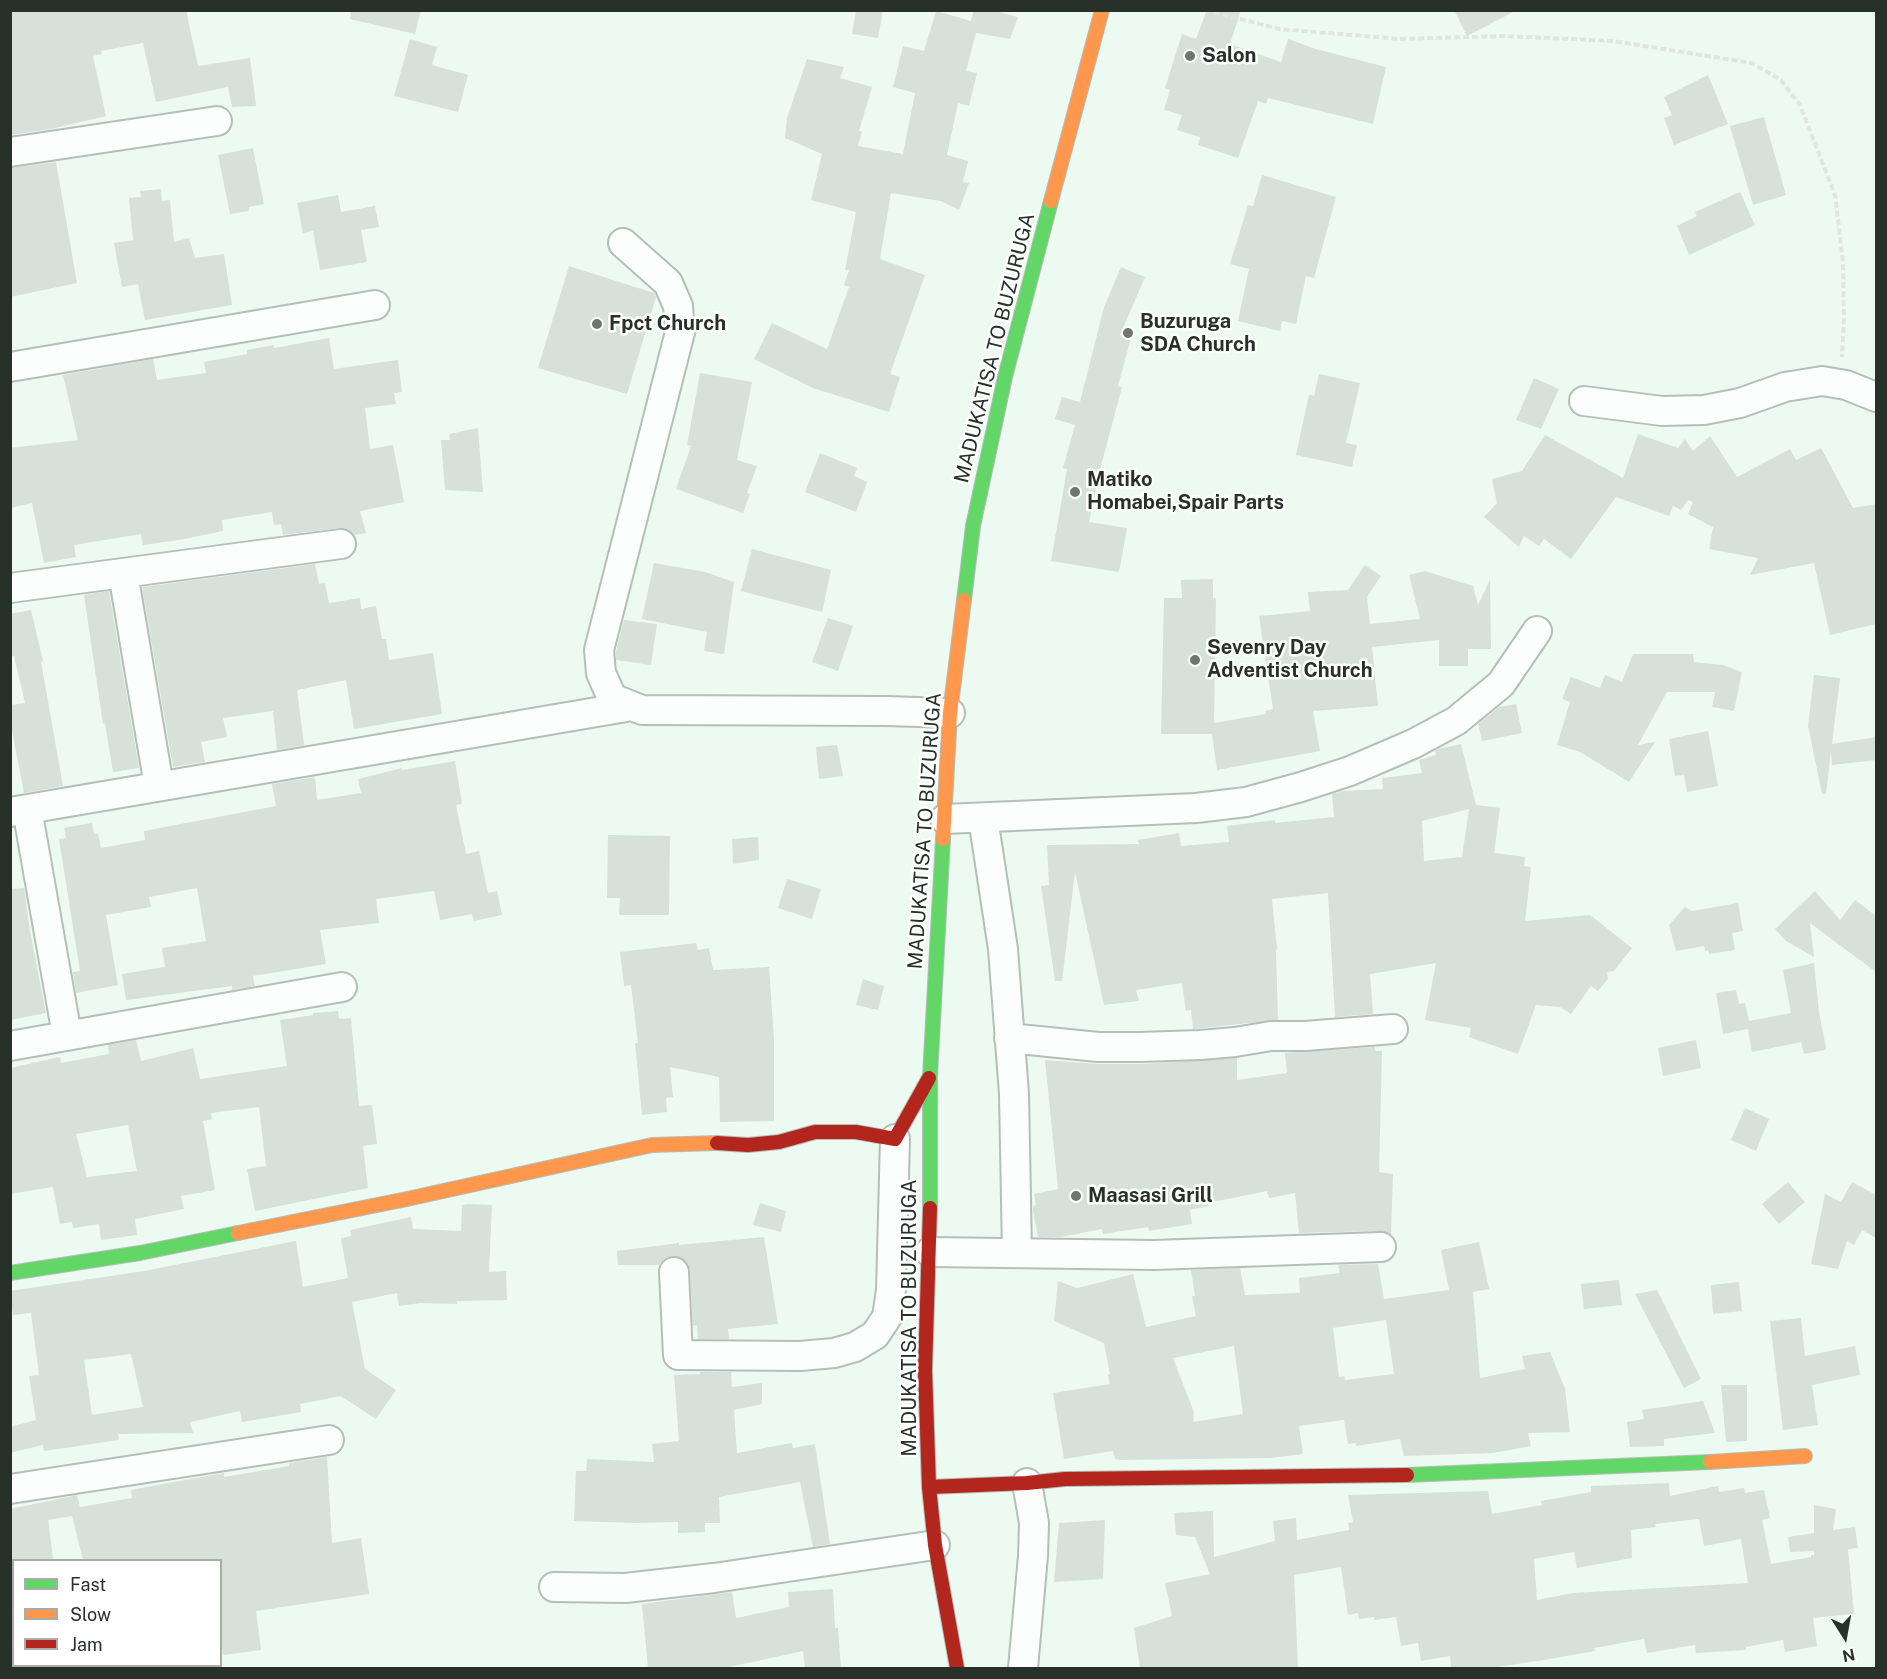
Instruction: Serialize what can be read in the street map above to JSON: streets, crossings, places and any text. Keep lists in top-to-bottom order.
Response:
{
  "streets": {
    "street": ["MADUKATISA TO BUZURUGA"]
  },
  "places": [
    "Salon",
    "Fpct Church",
    "Buzuruga SDA Church",
    "Matiko Homabei,Spair Parts",
    "Sevenry Day Adventist Church",
    "Maasasi Grill"
  ],
  "legend": ["Fast", "Slow", "Jam"],
  "north": "bottom"
}
